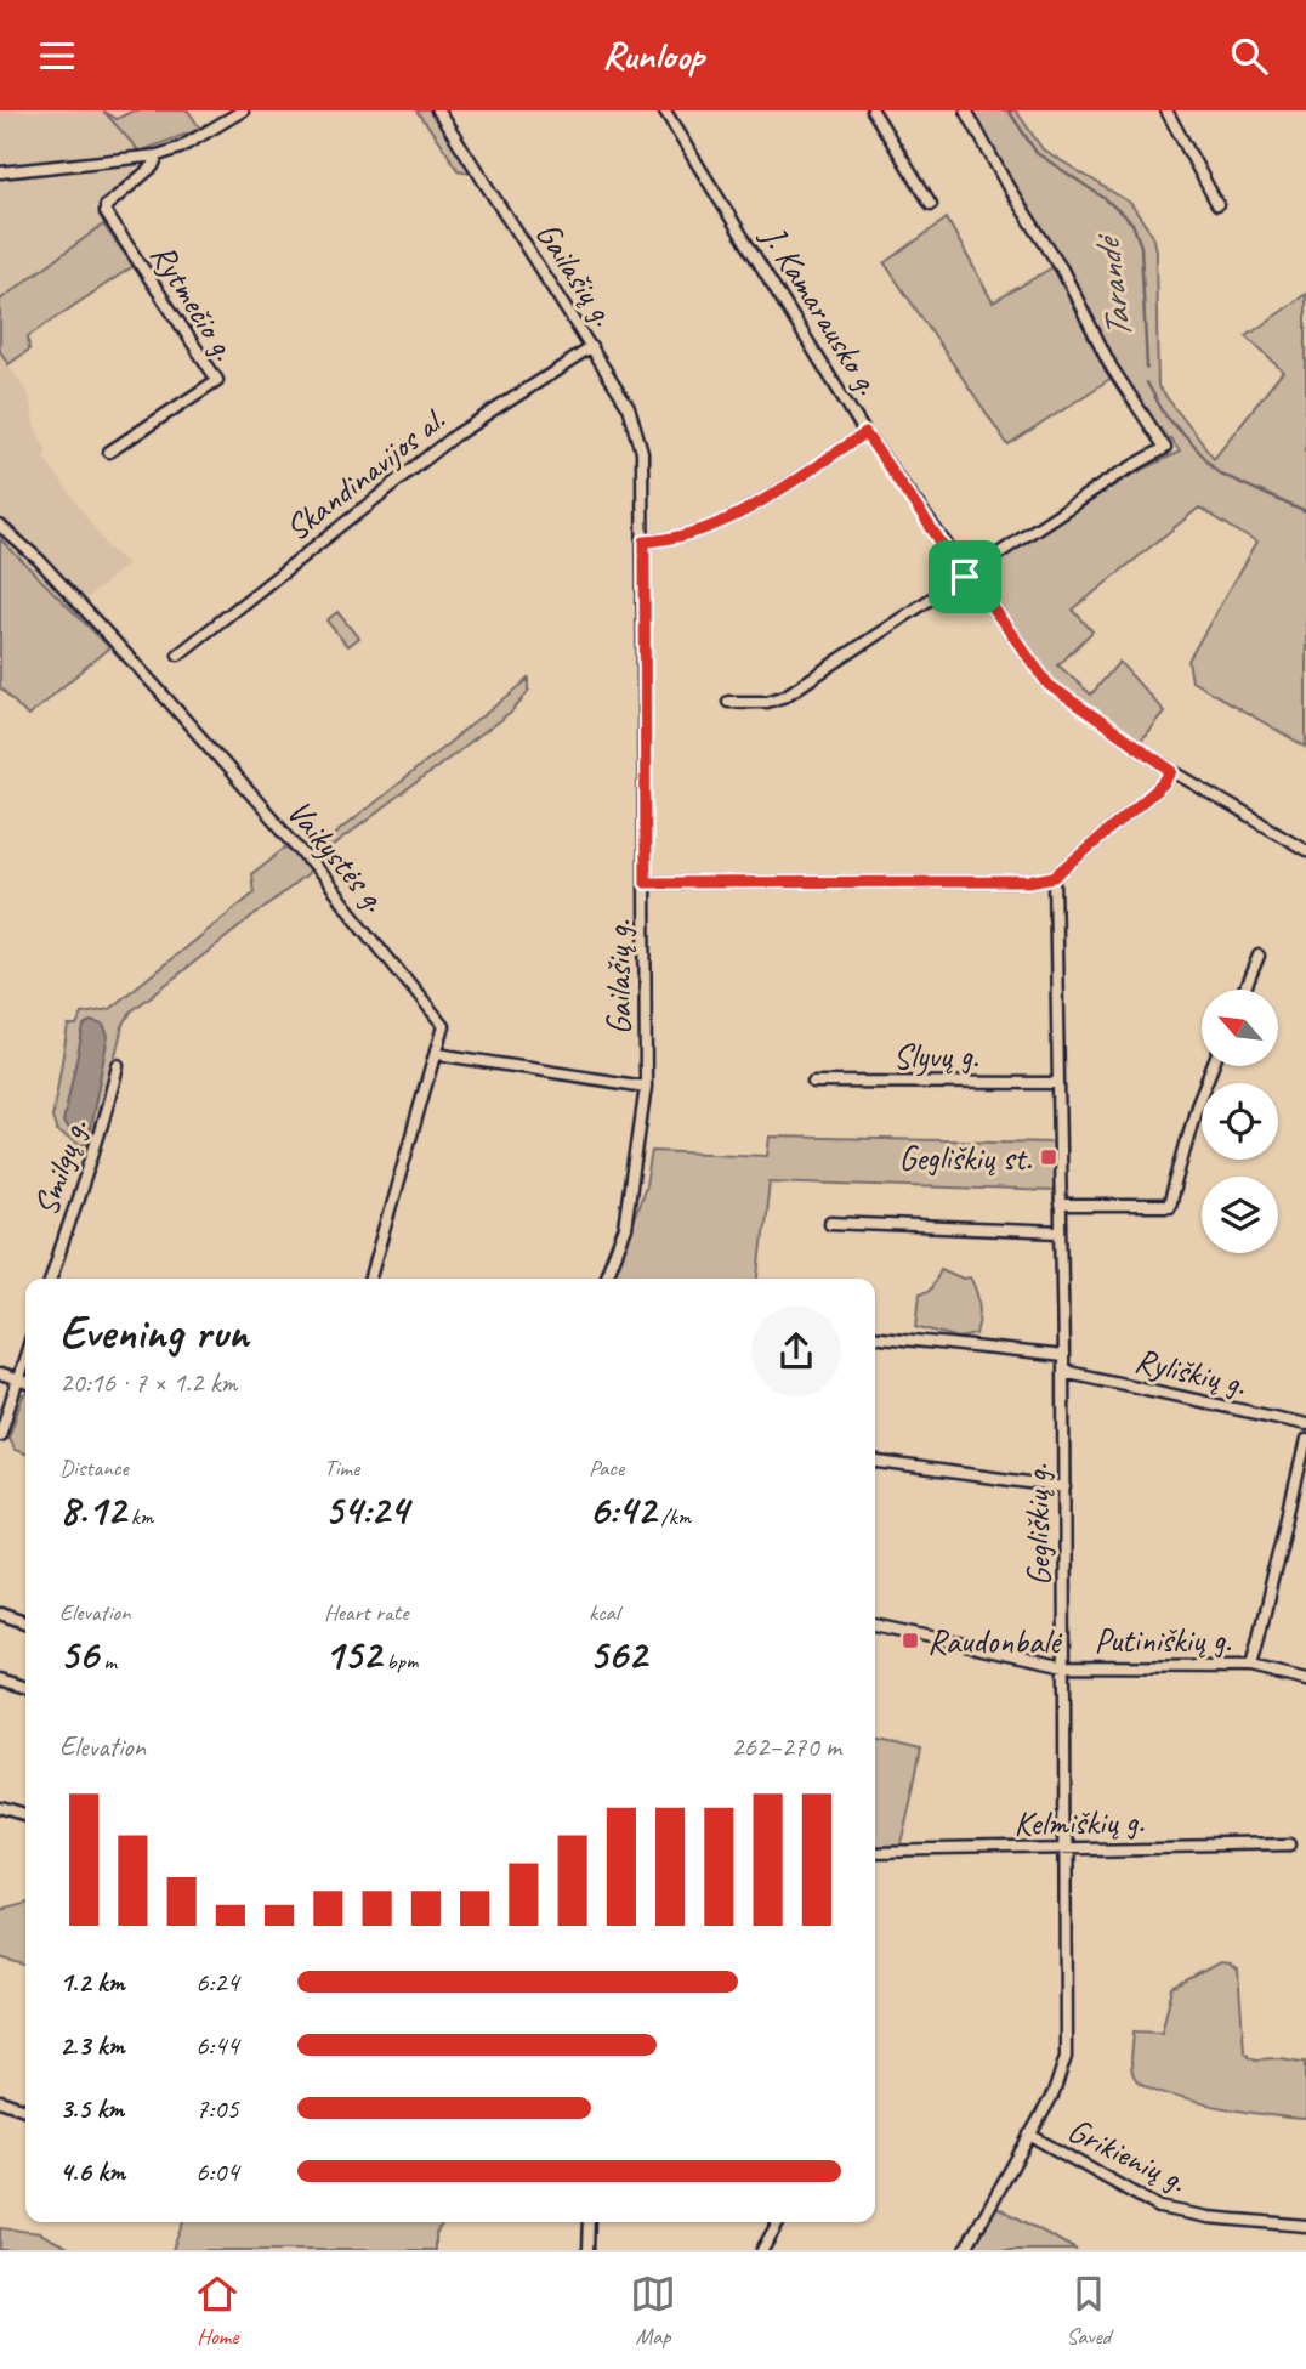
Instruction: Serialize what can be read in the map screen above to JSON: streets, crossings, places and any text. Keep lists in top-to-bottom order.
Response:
{
  "streets": {
    "street": [
      "Gailašių g.",
      "Rytmečio g.",
      "J. Kamarausko g.",
      "Skandinavijos al.",
      "Vaikystės g.",
      "Slyvų g.",
      "Smilgų g.",
      "Ryliškių g.",
      "Gegliškių g.",
      "Putiniškių g.",
      "Kelmiškių g.",
      "Grikienių g."
    ]
  },
  "crossings": [
    ["Gailašių g.", "Skandinavijos al."],
    ["Slyvų g.", "Gegliškių g."],
    ["Ryliškių g.", "Gegliškių g."],
    ["Gegliškių g.", "Putiniškių g."],
    ["Gegliškių g.", "Kelmiškių g."],
    ["Gegliškių g.", "Grikienių g."]
  ],
  "water": ["Tarandė"],
  "places": {
    "transit": ["Gegliškių st.", "Raudonbalė"]
  },
  "north": "top left",
  "page": {
    "header": "Runloop",
    "heading": ["Evening run", "20:16 · 7 × 1.2 km"],
    "stats": [
      ["Distance", "8.12 km"],
      ["Time", "54:24"],
      ["Pace", "6:42 /km"],
      ["Elevation", "56 m"],
      ["Heart rate", "152 bpm"],
      ["kcal", "562"]
    ],
    "chart": ["Elevation", "262–270 m"],
    "list": [
      {
        "name": "1.2 km",
        "note": "6:24"
      },
      {
        "name": "2.3 km",
        "note": "6:44"
      },
      {
        "name": "3.5 km",
        "note": "7:05"
      },
      {
        "name": "4.6 km",
        "note": "6:04"
      }
    ],
    "tabs": ["Home", "Map", "Saved"]
  }
}
